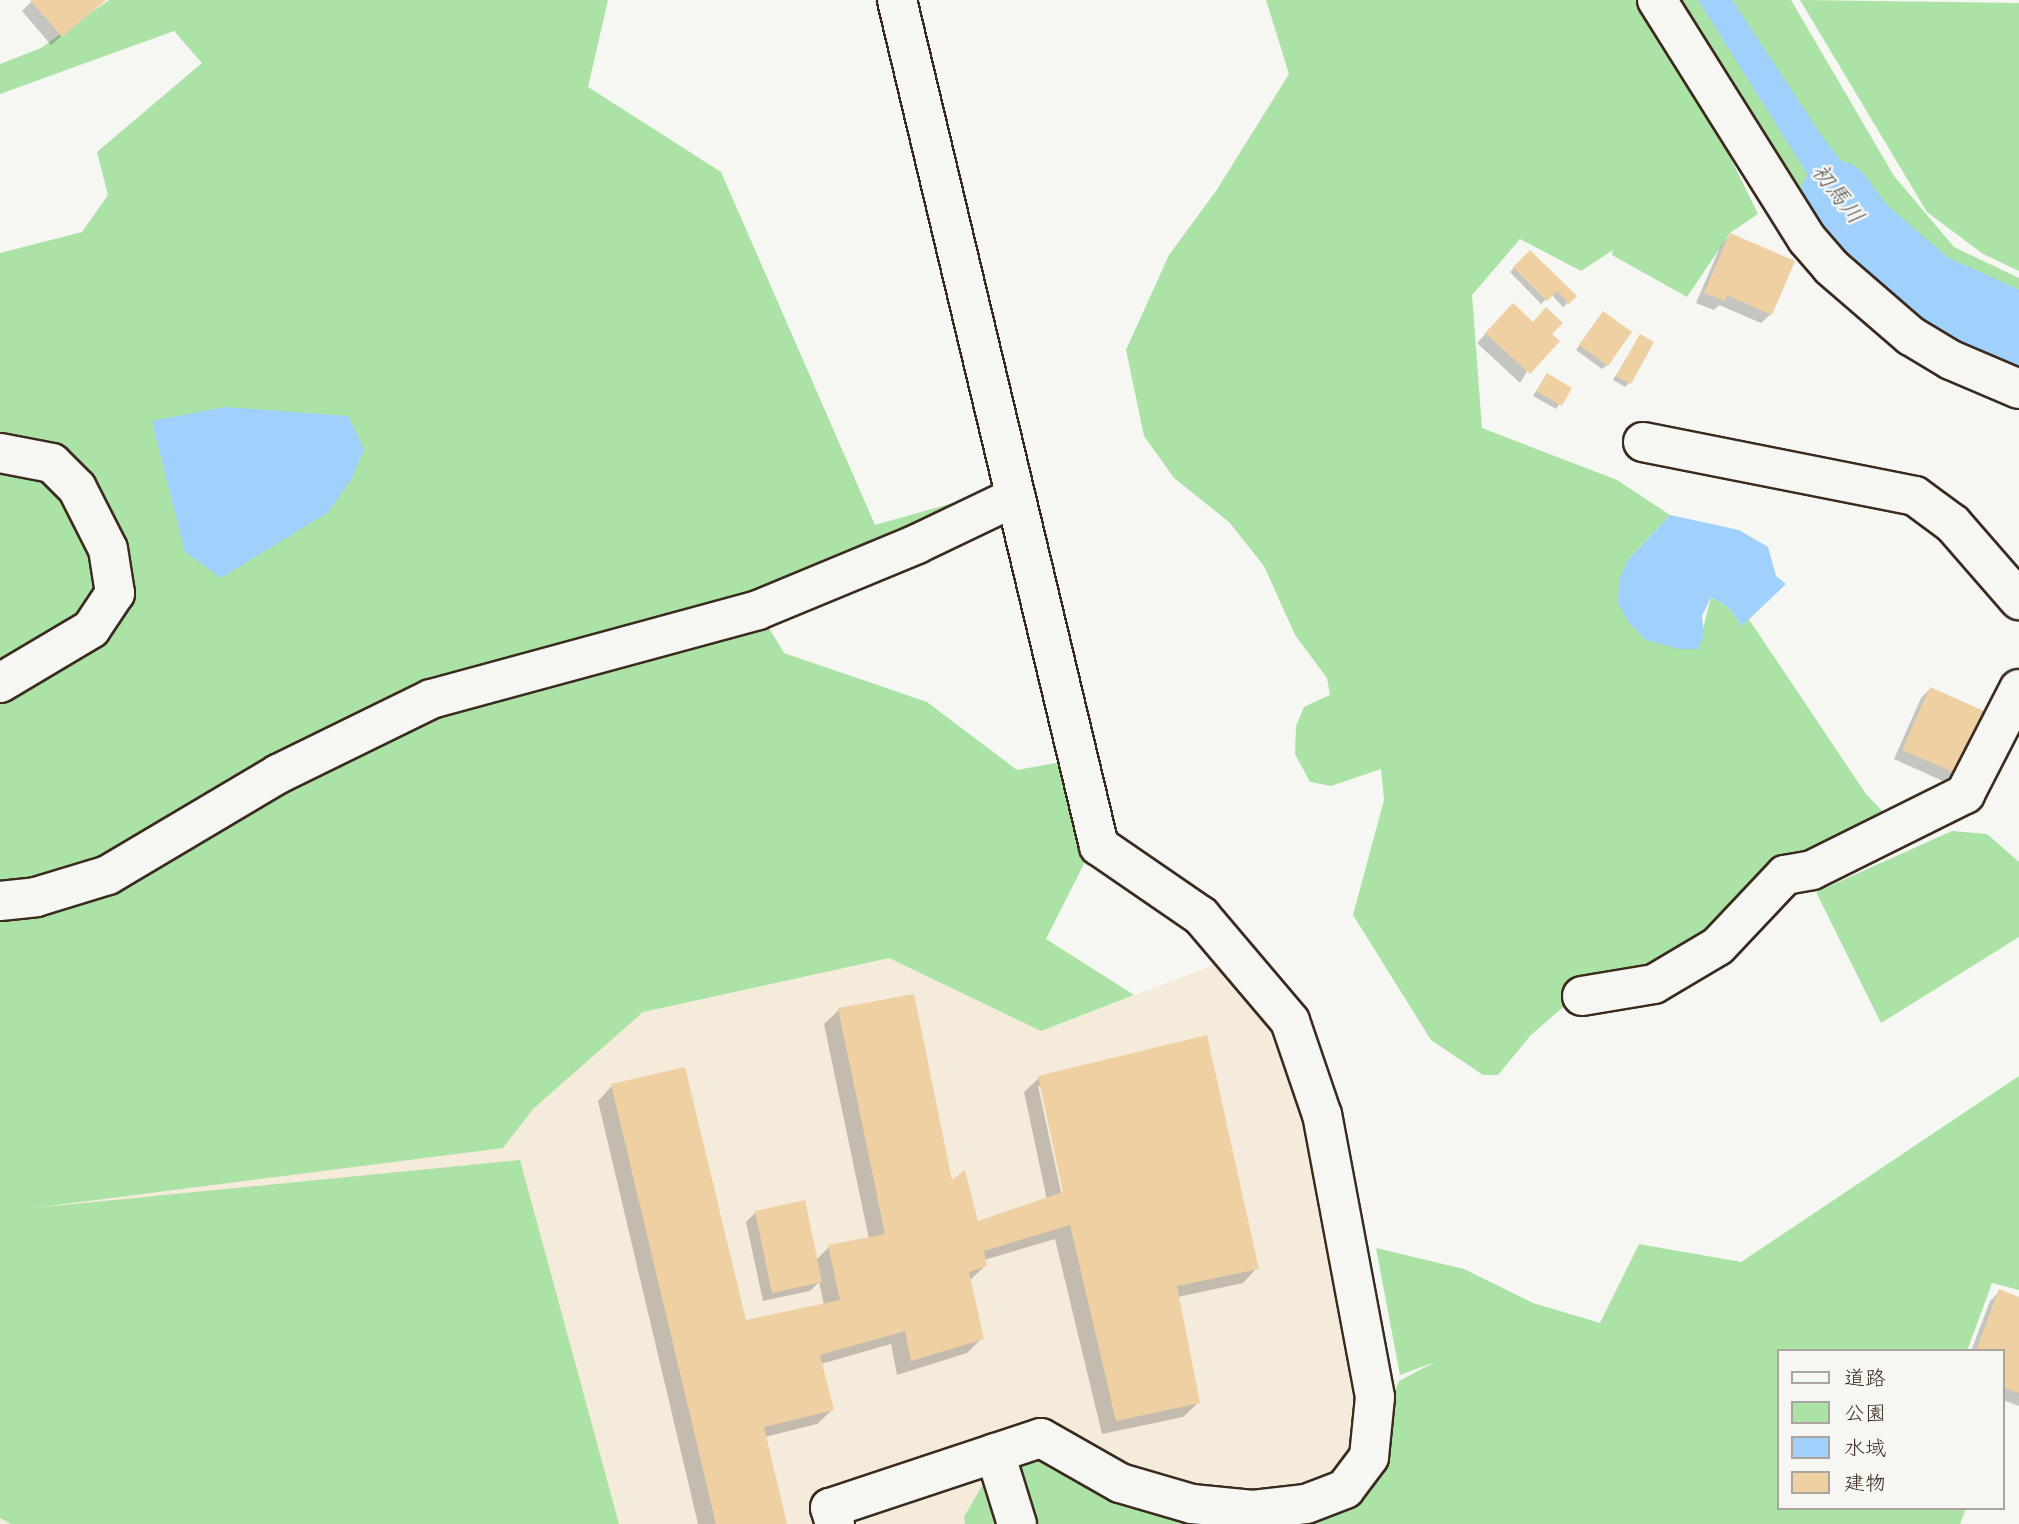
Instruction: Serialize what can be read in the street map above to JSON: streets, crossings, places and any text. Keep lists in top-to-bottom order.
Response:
{
  "water": ["初馬川"],
  "legend": [
    "道路",
    "公園",
    "水域",
    "建物"
  ]
}
